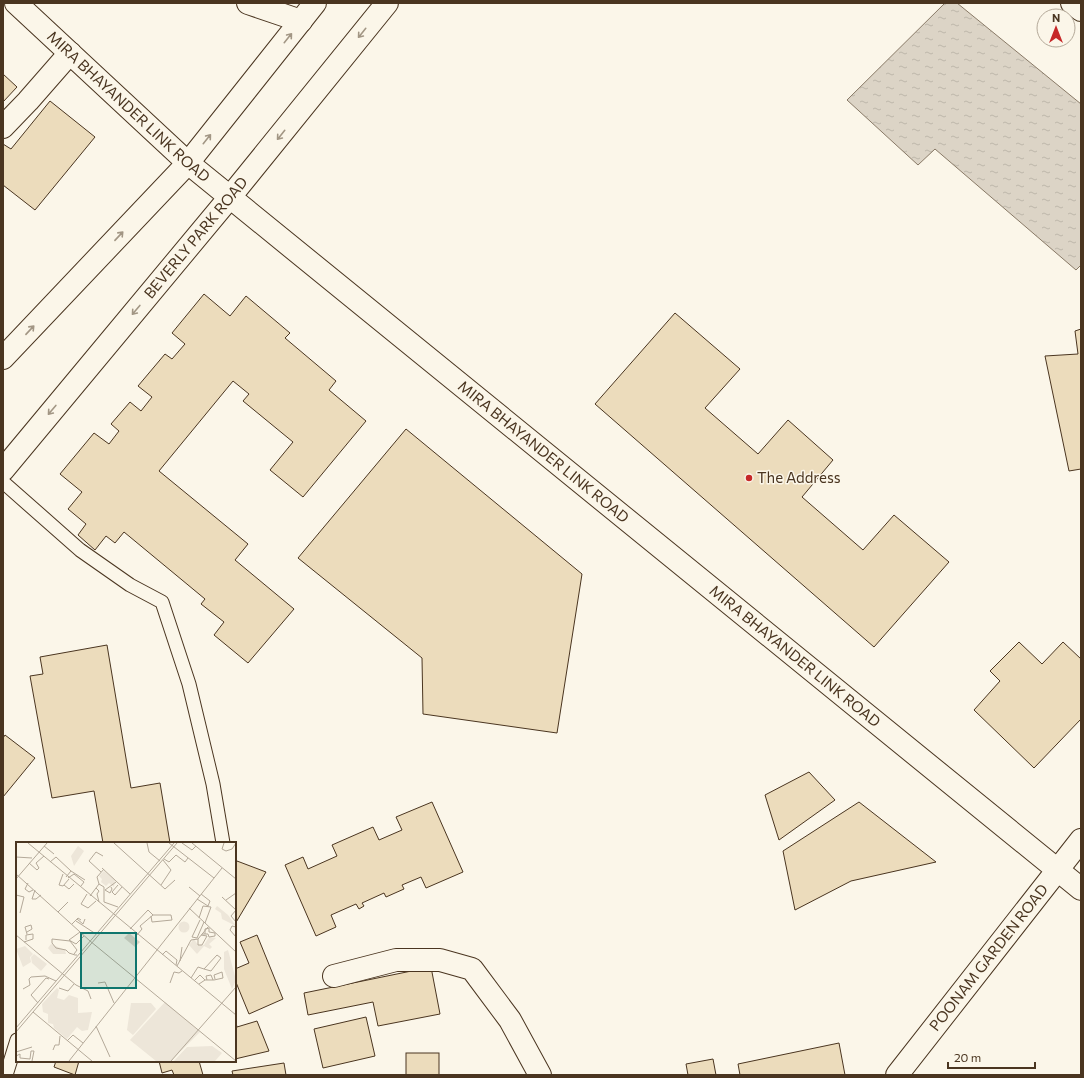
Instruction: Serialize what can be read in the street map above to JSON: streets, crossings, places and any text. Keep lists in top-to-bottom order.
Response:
{
  "streets": {
    "street": ["MIRA BHAYANDER LINK ROAD", "BEVERLY PARK ROAD", "POONAM GARDEN ROAD"]
  },
  "crossings": [
    ["MIRA BHAYANDER LINK ROAD", "BEVERLY PARK ROAD"],
    ["MIRA BHAYANDER LINK ROAD", "POONAM GARDEN ROAD"]
  ],
  "places": ["The Address"],
  "scale_bar": "20 m",
  "north": "top"
}
